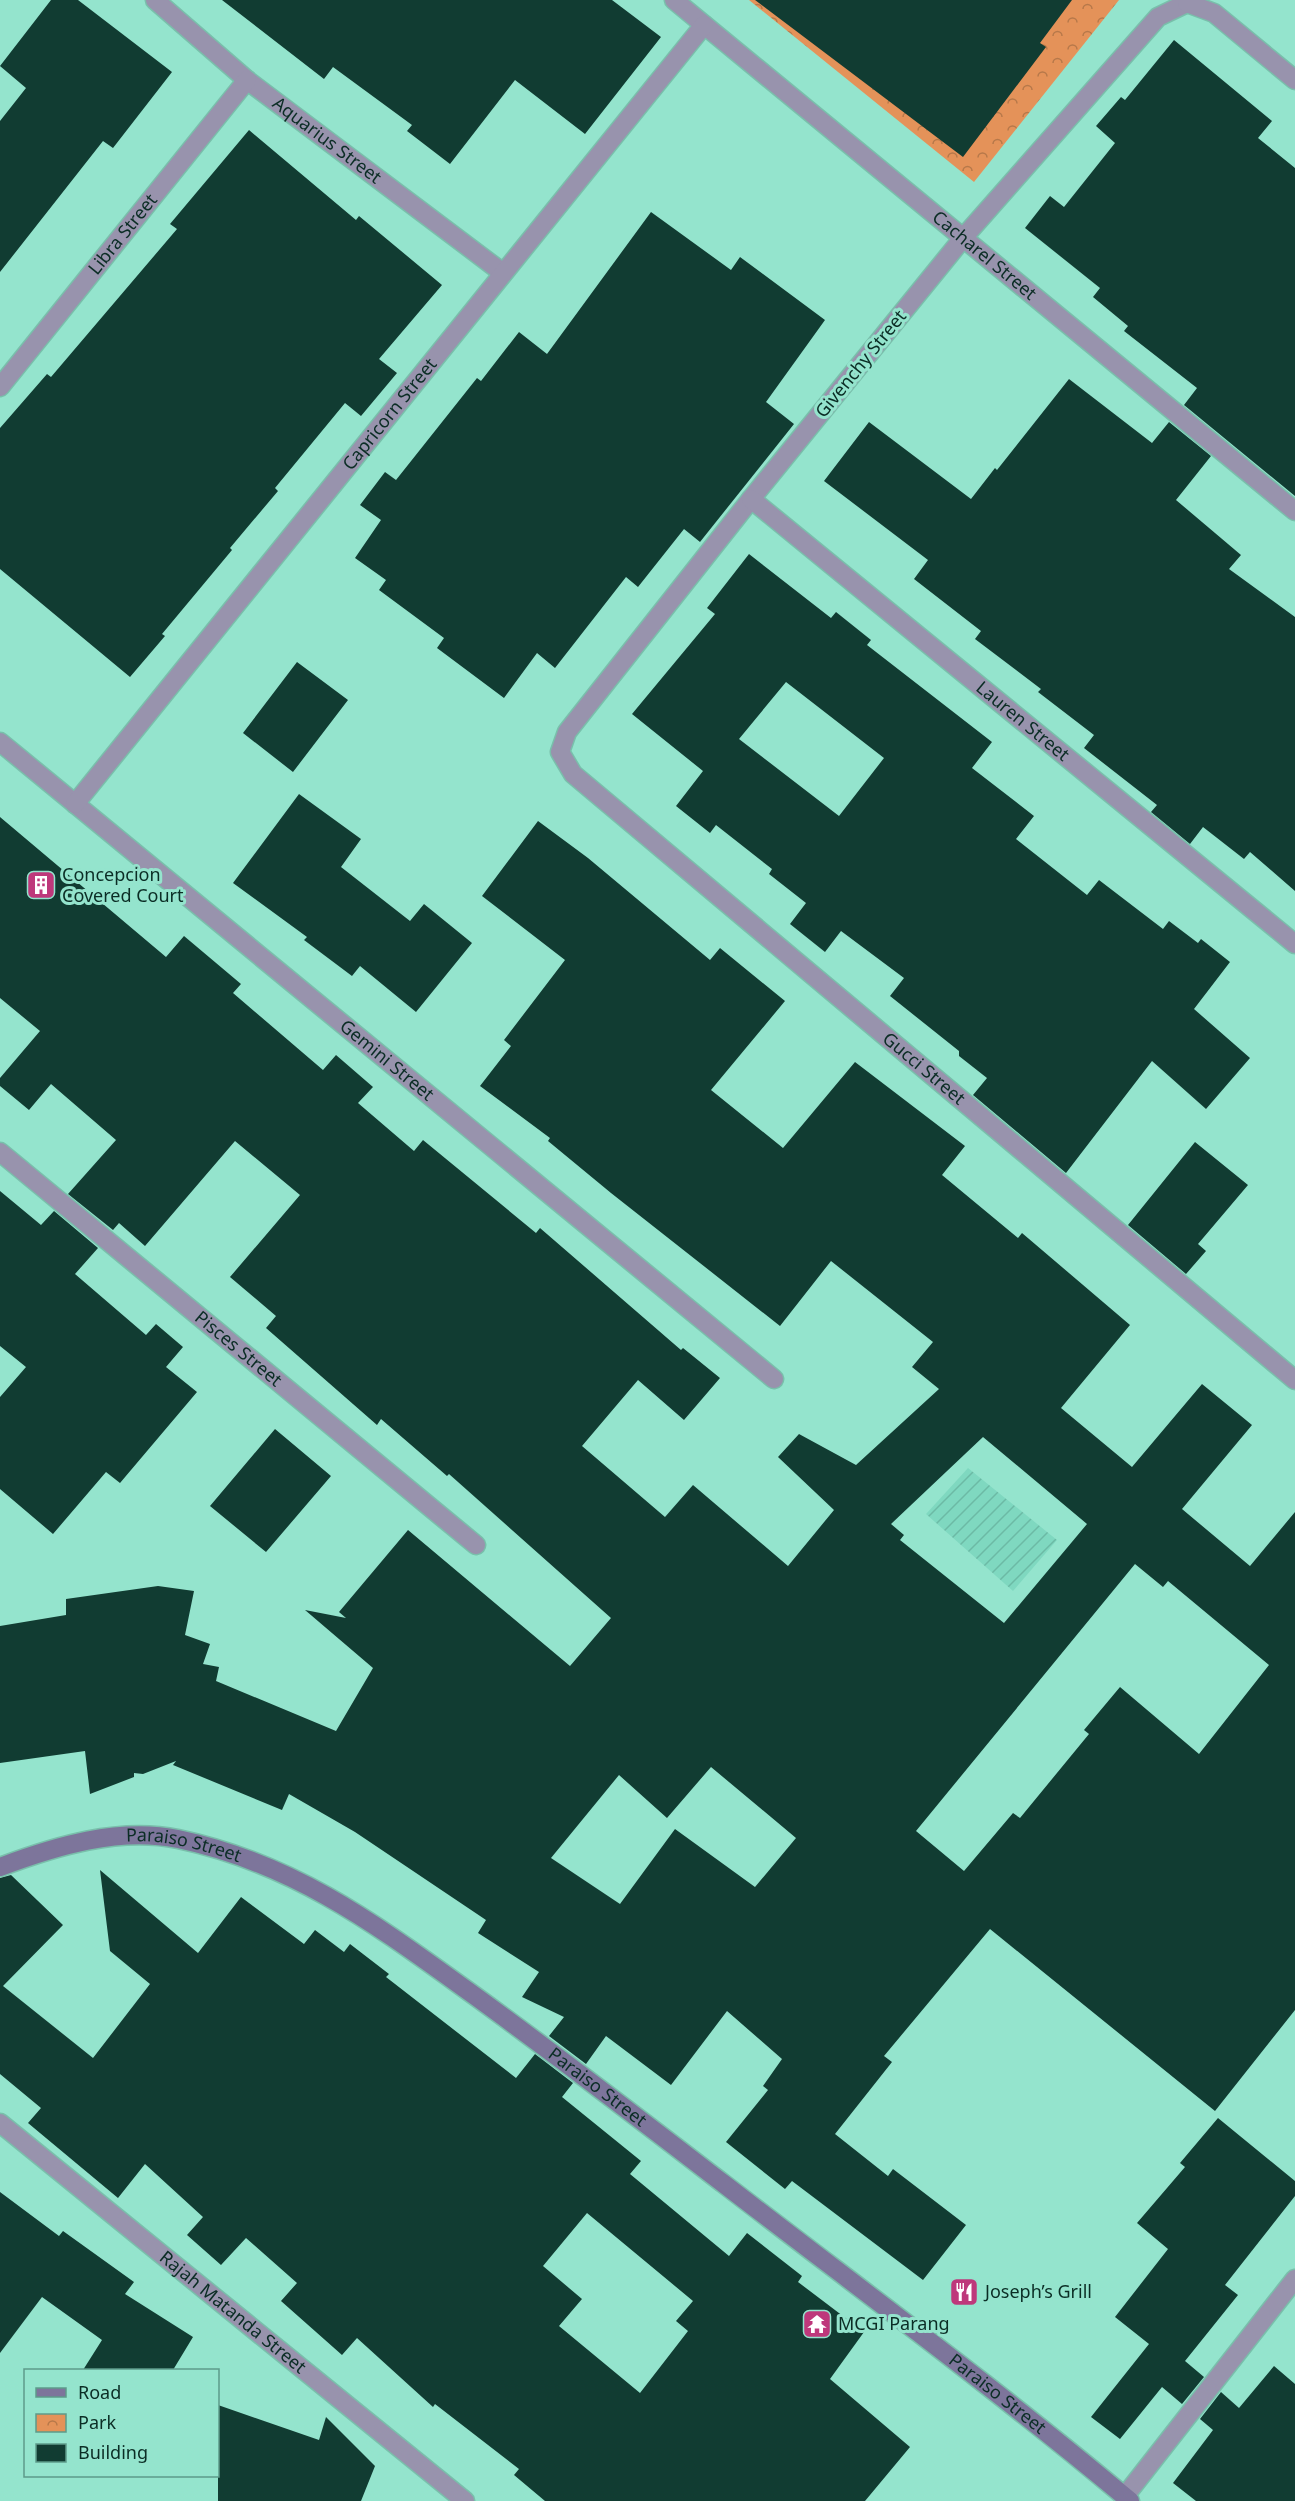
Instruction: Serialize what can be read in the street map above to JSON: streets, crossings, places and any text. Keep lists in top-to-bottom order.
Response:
{
  "streets": {
    "street": [
      "Aquarius Street",
      "Libra Street",
      "Cacharel Street",
      "Givenchy Street",
      "Capricorn Street",
      "Lauren Street",
      "Gemini Street",
      "Gucci Street",
      "Pisces Street",
      "Paraiso Street",
      "Rajah Matanda Street"
    ]
  },
  "crossings": [
    ["Aquarius Street", "Libra Street"],
    ["Aquarius Street", "Capricorn Street"],
    ["Cacharel Street", "Givenchy Street"],
    ["Cacharel Street", "Capricorn Street"],
    ["Givenchy Street", "Lauren Street"],
    ["Givenchy Street", "Gucci Street"],
    ["Capricorn Street", "Gemini Street"]
  ],
  "places": {
    "building": ["Concepcion Covered Court"],
    "restaurant": ["Joseph’s Grill"],
    "temple": ["MCGI Parang"]
  },
  "legend": ["Road", "Park", "Building"]
}
